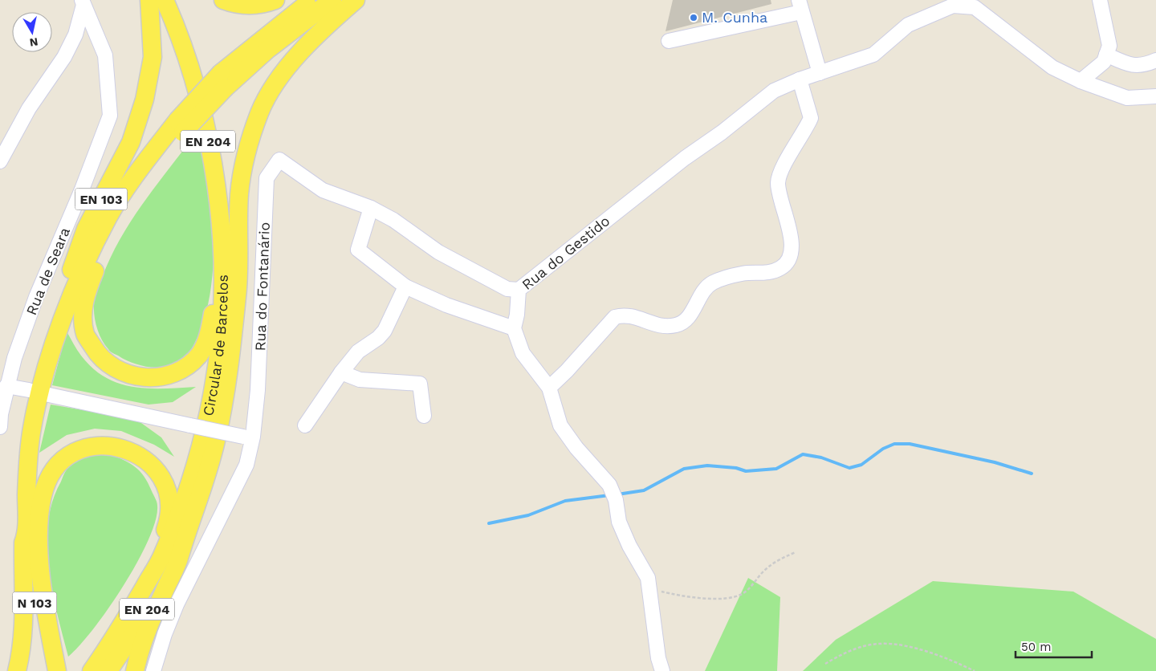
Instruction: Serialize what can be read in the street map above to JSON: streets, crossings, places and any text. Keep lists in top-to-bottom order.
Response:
{
  "streets": {
    "main road": [
      "EN 204",
      "EN 103",
      "Circular de Barcelos",
      "N 103"
    ],
    "street": ["Rua do Gestido", "Rua de Seara", "Rua do Fontanário"]
  },
  "crossings": [
    ["EN 103", "N 103"],
    ["Rua do Gestido", "Rua do Fontanário"]
  ],
  "places": ["M. Cunha"],
  "scale_bar": "50 m",
  "north": "bottom"
}
